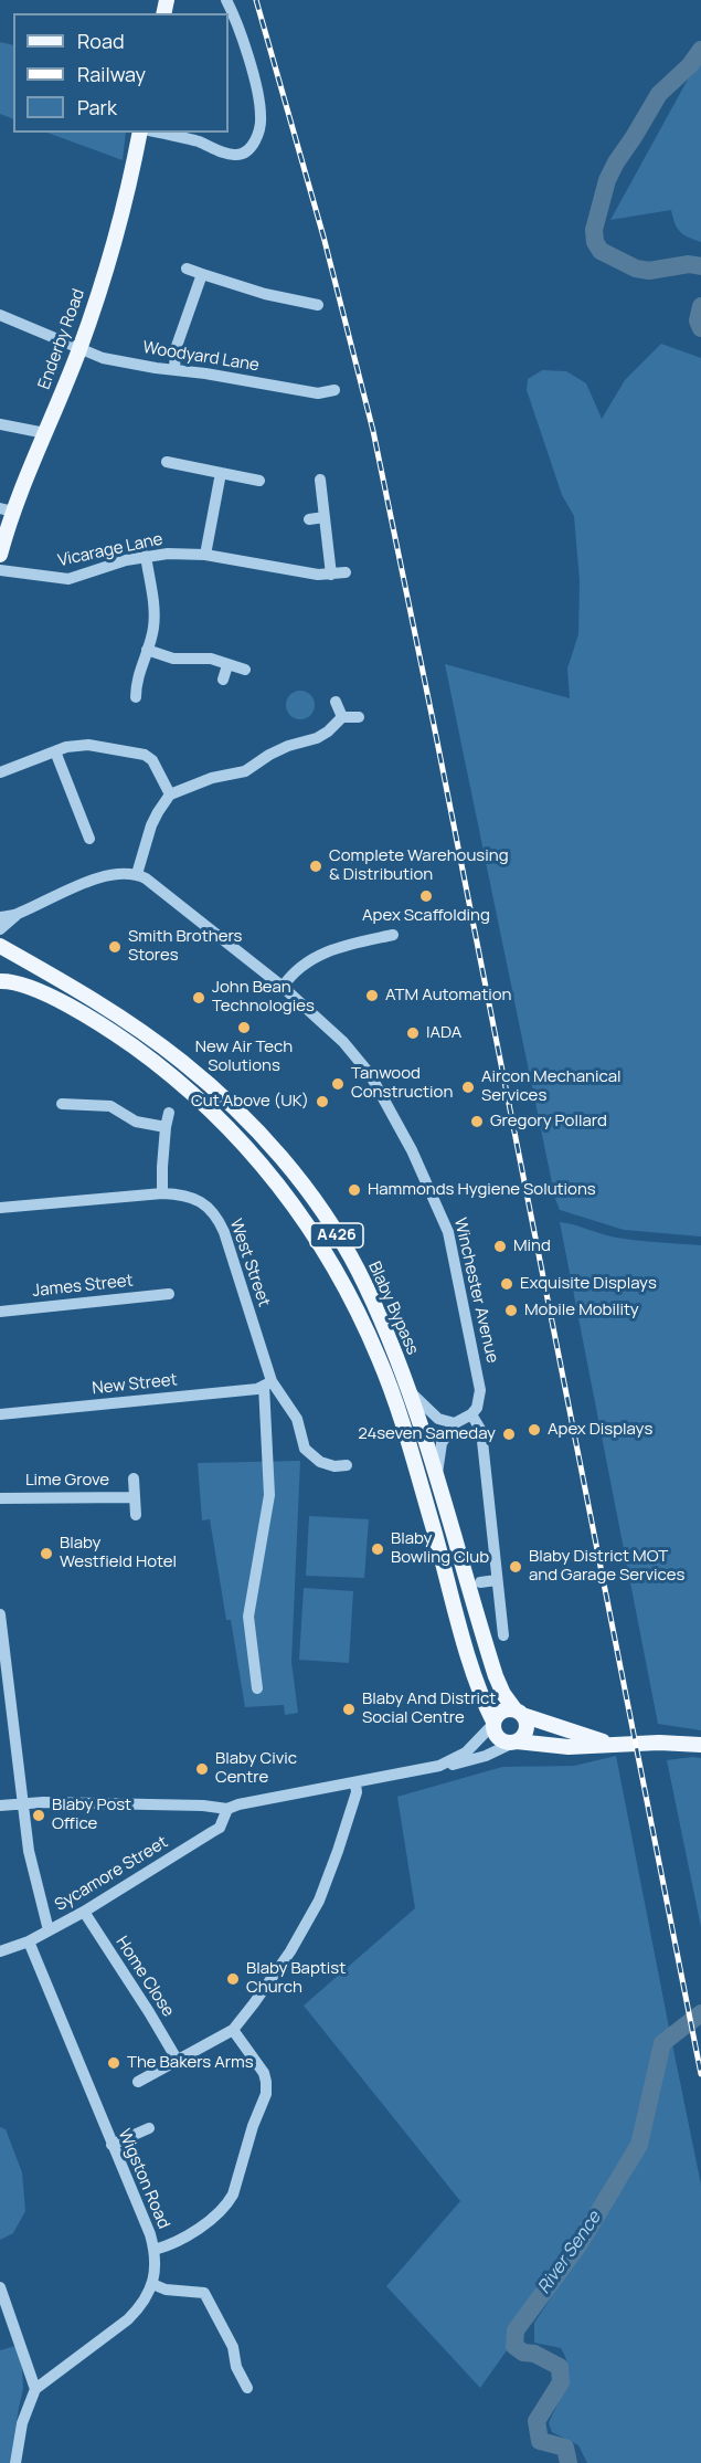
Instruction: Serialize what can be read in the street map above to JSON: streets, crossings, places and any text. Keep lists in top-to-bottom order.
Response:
{
  "streets": {
    "main road": ["Enderby Road", "A426", "Blaby Bypass"],
    "street": [
      "Woodyard Lane",
      "Vicarage Lane",
      "West Street",
      "James Street",
      "Winchester Avenue",
      "New Street",
      "Lime Grove",
      "Sycamore Street",
      "Home Close",
      "Wigston Road"
    ]
  },
  "crossings": [
    ["Enderby Road", "Woodyard Lane"],
    ["West Street", "New Street"],
    ["Sycamore Street", "Home Close"],
    ["Sycamore Street", "Wigston Road"]
  ],
  "water": ["River Sence"],
  "places": [
    "Complete Warehousing & Distribution",
    "Apex Scaffolding",
    "Smith Brothers Stores",
    "ATM Automation",
    "John Bean Technologies",
    "New Air Tech Solutions",
    "IADA",
    "Tanwood Construction",
    "Aircon Mechanical Services",
    "Cut Above (UK)",
    "Gregory Pollard",
    "Hammonds Hygiene Solutions",
    "Mind",
    "Exquisite Displays",
    "Mobile Mobility",
    "Apex Displays",
    "24seven Sameday",
    "Blaby Bowling Club",
    "Blaby Westfield Hotel",
    "Blaby District MOT and Garage Services",
    "Blaby And District Social Centre",
    "Blaby Civic Centre",
    "Blaby Post Office",
    "Blaby Baptist Church",
    "The Bakers Arms"
  ],
  "legend": ["Road", "Railway", "Park"]
}
